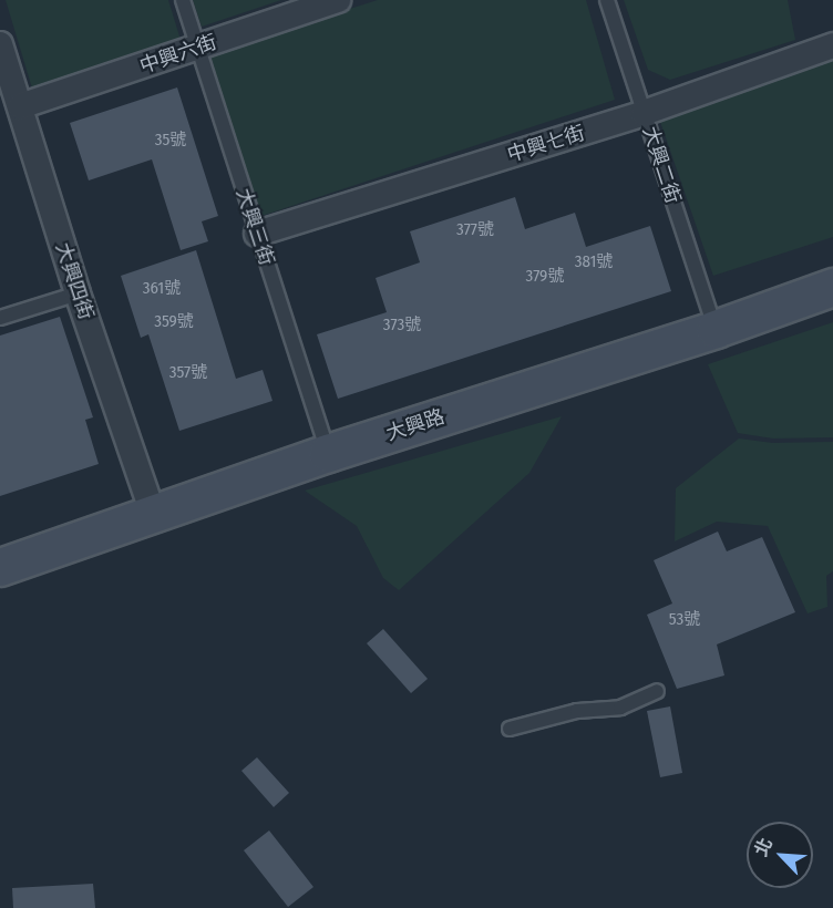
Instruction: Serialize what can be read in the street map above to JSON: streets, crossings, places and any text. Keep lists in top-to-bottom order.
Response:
{
  "streets": {
    "street": [
      "中興六街",
      "中興七街",
      "大興四街",
      "大興路"
    ],
    "lane": ["大興二街", "大興三街"]
  },
  "crossings": [
    ["中興六街", "大興三街"],
    ["中興六街", "大興四街"],
    ["中興七街", "大興二街"],
    ["中興七街", "大興三街"],
    ["大興二街", "大興路"],
    ["大興三街", "大興路"],
    ["大興四街", "大興路"]
  ],
  "house_numbers": [
    "35號",
    "377號",
    "381號",
    "379號",
    "361號",
    "359號",
    "373號",
    "357號",
    "53號"
  ],
  "north": "top left"
}
